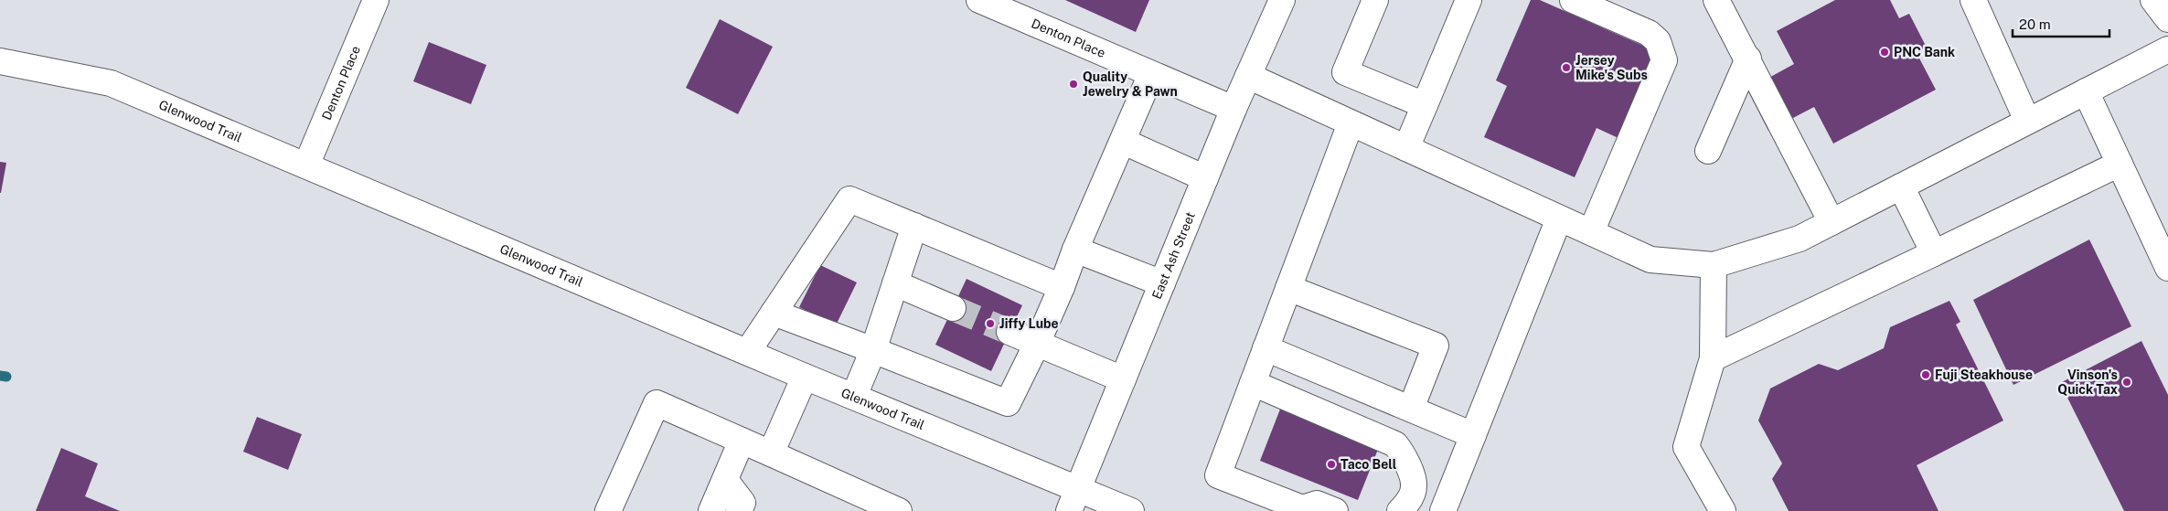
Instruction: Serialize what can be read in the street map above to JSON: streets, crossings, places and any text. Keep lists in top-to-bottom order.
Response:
{
  "streets": {
    "street": ["Denton Place", "Glenwood Trail", "East Ash Street"]
  },
  "crossings": [
    ["Denton Place", "Glenwood Trail"],
    ["Denton Place", "East Ash Street"],
    ["Glenwood Trail", "East Ash Street"]
  ],
  "places": [
    "PNC Bank",
    "Jersey Mike's Subs",
    "Quality Jewelry & Pawn",
    "Jiffy Lube",
    "Fuji Steakhouse",
    "Vinson's Quick Tax",
    "Taco Bell"
  ],
  "scale_bar": "20 m"
}
